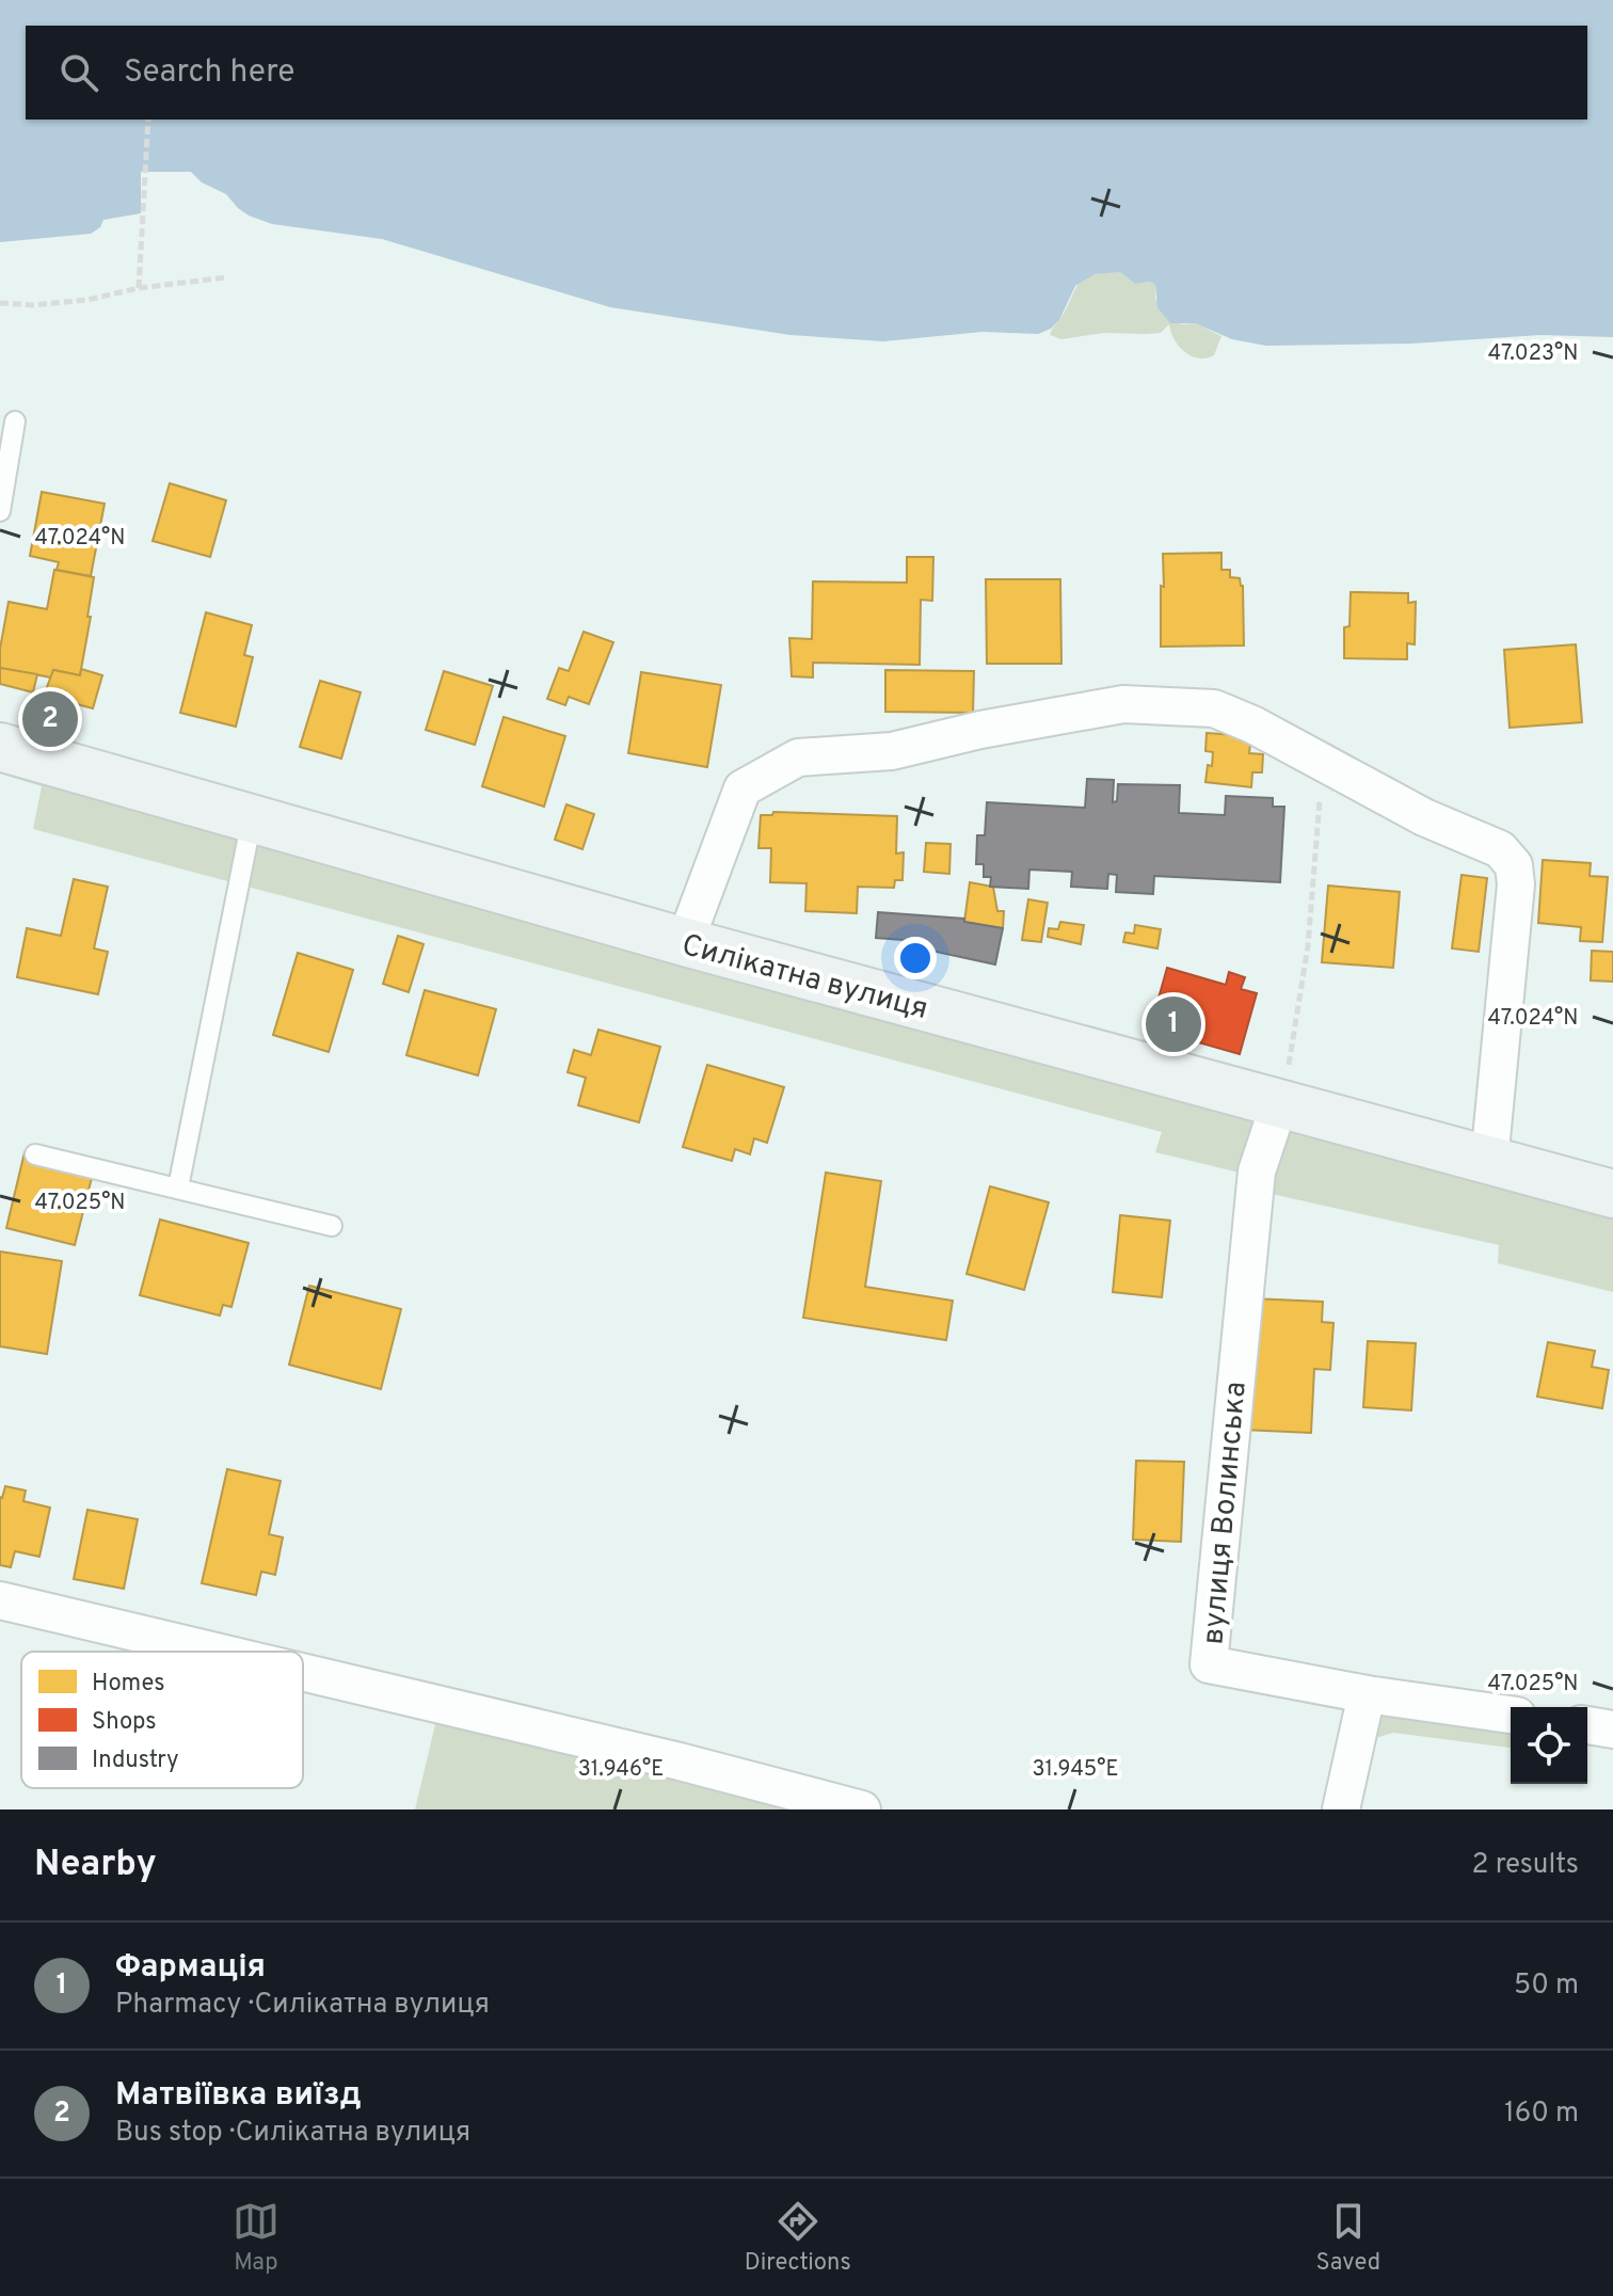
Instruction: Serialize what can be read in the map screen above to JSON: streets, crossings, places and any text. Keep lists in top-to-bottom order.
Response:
{
  "streets": {
    "street": ["Силікатна вулиця", "вулиця Волинська"]
  },
  "crossings": [
    ["Силікатна вулиця", "вулиця Волинська"]
  ],
  "legend": ["Homes", "Shops", "Industry"],
  "page": {
    "search": "Search here",
    "pins": ["2", "1"],
    "heading": ["Nearby", "2 results"],
    "list": [
      {
        "mark": "1",
        "name": "Фармація",
        "note": "Pharmacy · Силікатна вулиця",
        "value": "50 m"
      },
      {
        "mark": "2",
        "name": "Матвіївка виїзд",
        "note": "Bus stop · Силікатна вулиця",
        "value": "160 m"
      }
    ],
    "nav": ["Map", "Directions", "Saved"]
  },
  "coordinates": [
    "47.023°N",
    "47.024°N",
    "47.025°N",
    "31.946°E",
    "31.945°E"
  ]
}
